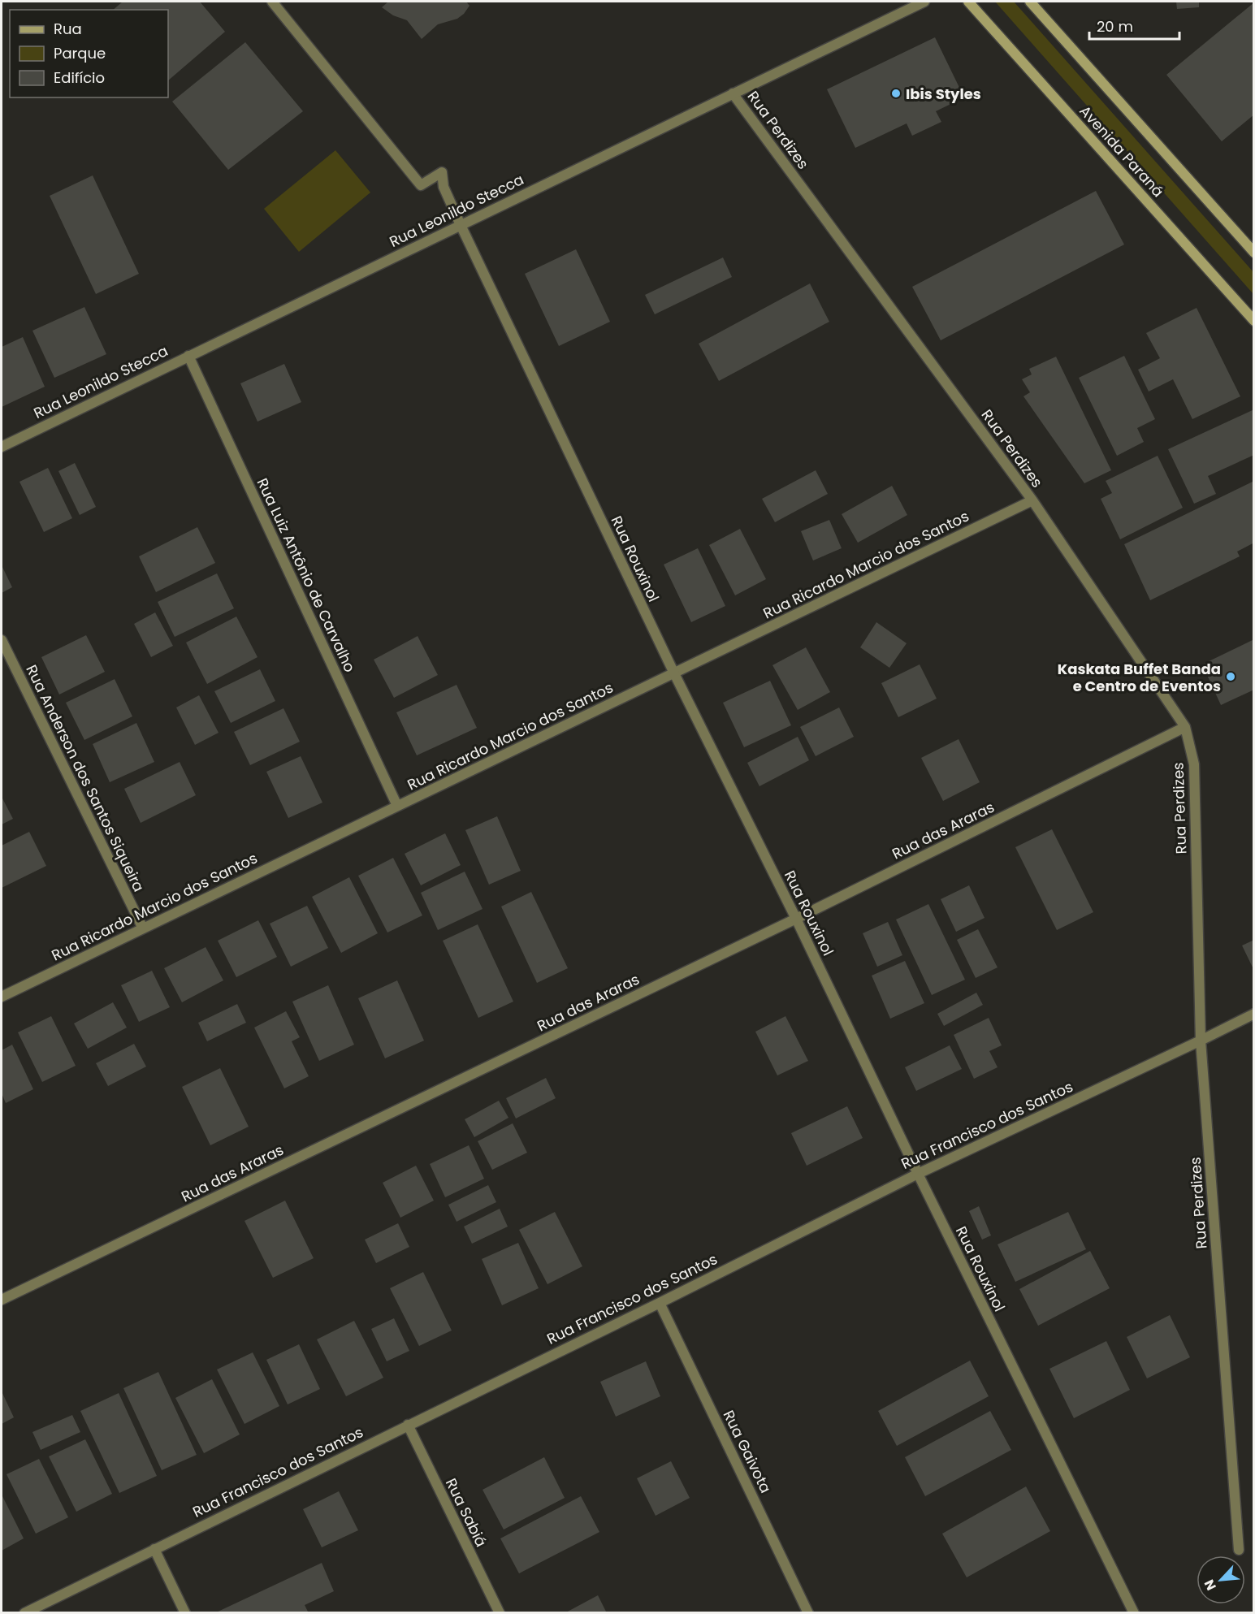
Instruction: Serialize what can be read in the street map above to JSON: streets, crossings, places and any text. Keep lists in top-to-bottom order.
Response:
{
  "streets": {
    "main road": ["Avenida Paraná"],
    "street": [
      "Rua Perdizes",
      "Rua Leonildo Stecca",
      "Rua Rouxinol",
      "Rua Ricardo Marcio dos Santos",
      "Rua Luiz Antônio de Carvalho",
      "Rua Anderson dos Santos Siqueira",
      "Rua das Araras",
      "Rua Francisco dos Santos",
      "Rua Gaivota",
      "Rua Sabiá"
    ]
  },
  "crossings": [
    ["Rua Perdizes", "Rua Leonildo Stecca"],
    ["Rua Perdizes", "Rua Ricardo Marcio dos Santos"],
    ["Rua Perdizes", "Rua das Araras"],
    ["Rua Perdizes", "Rua Francisco dos Santos"],
    ["Rua Leonildo Stecca", "Rua Rouxinol"],
    ["Rua Leonildo Stecca", "Rua Luiz Antônio de Carvalho"],
    ["Rua Rouxinol", "Rua Ricardo Marcio dos Santos"],
    ["Rua Rouxinol", "Rua das Araras"],
    ["Rua Rouxinol", "Rua Francisco dos Santos"],
    ["Rua Ricardo Marcio dos Santos", "Rua Luiz Antônio de Carvalho"],
    ["Rua Ricardo Marcio dos Santos", "Rua Anderson dos Santos Siqueira"],
    ["Rua Francisco dos Santos", "Rua Gaivota"],
    ["Rua Francisco dos Santos", "Rua Sabiá"]
  ],
  "places": ["Ibis Styles", "Kaskata Buffet Banda e Centro de Eventos"],
  "legend": ["Rua", "Parque", "Edifício"],
  "scale_bar": "20 m",
  "north": "bottom left"
}
